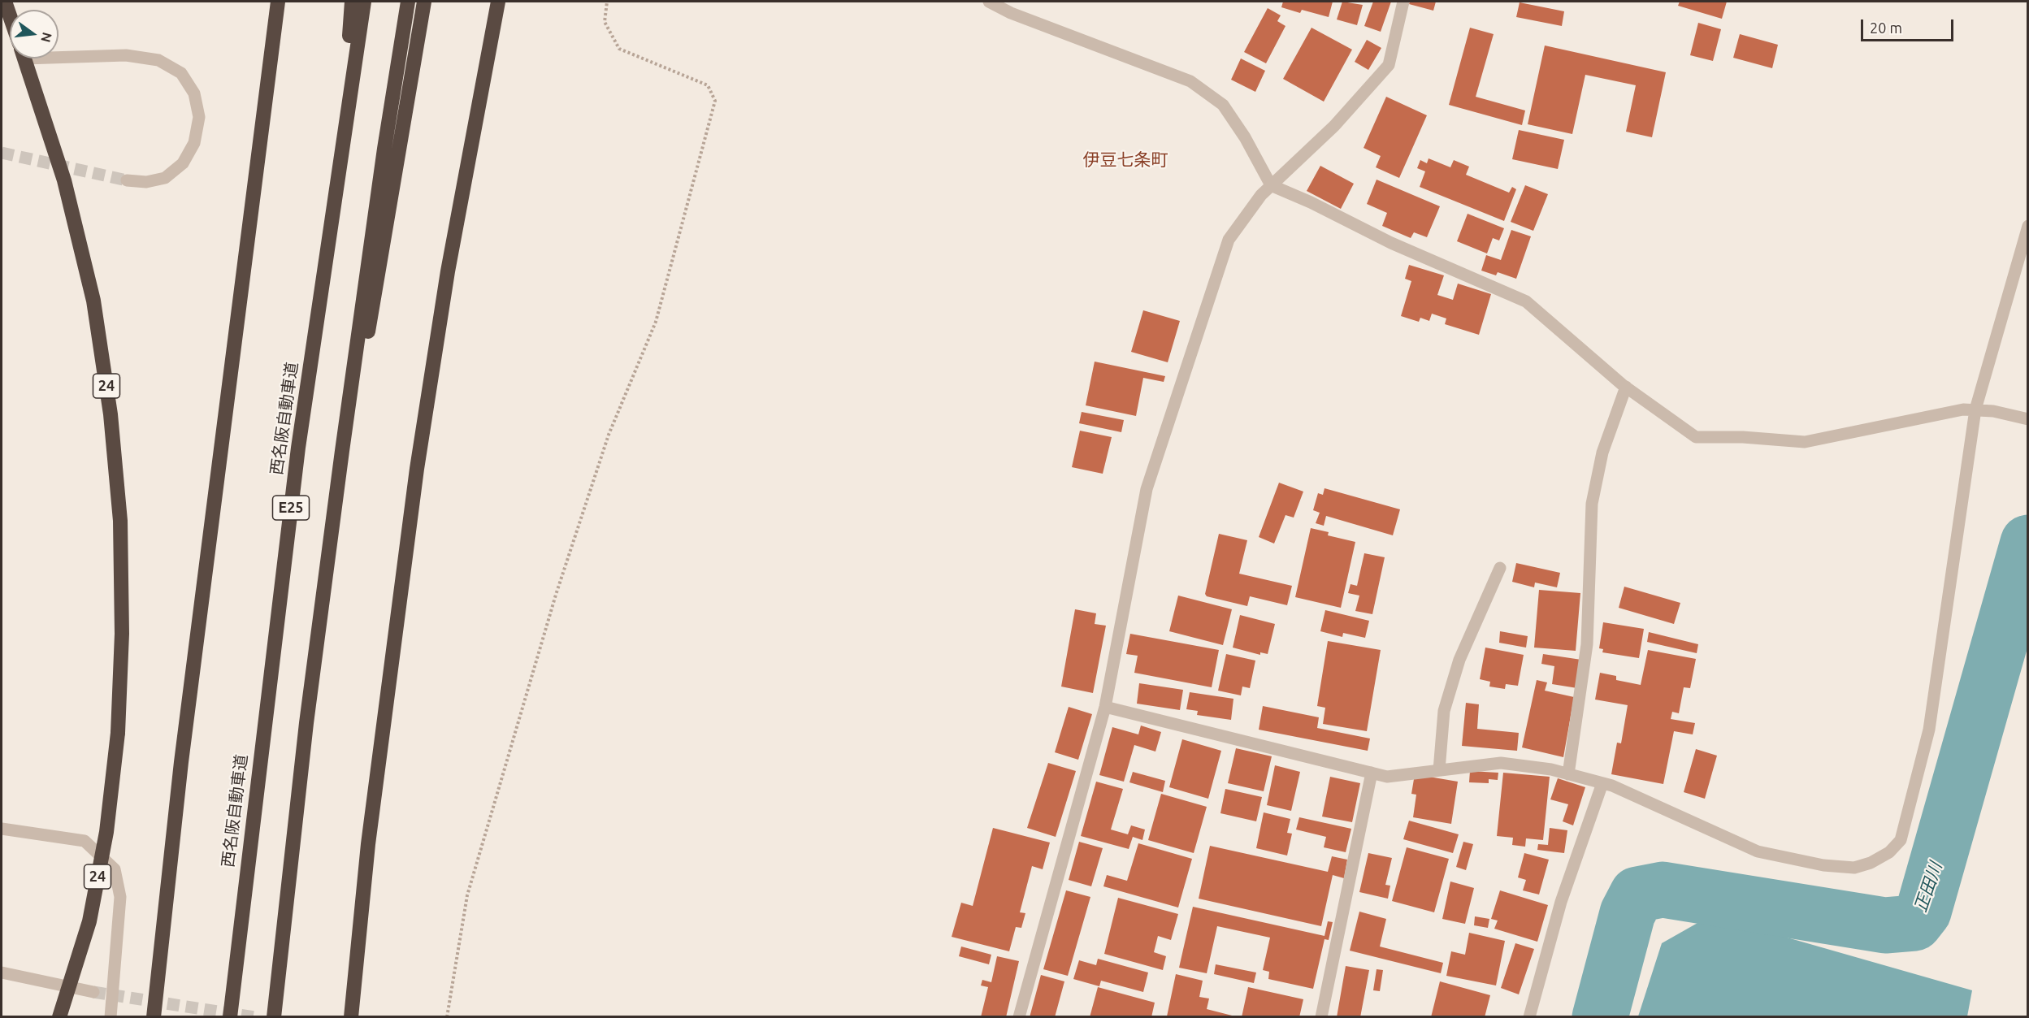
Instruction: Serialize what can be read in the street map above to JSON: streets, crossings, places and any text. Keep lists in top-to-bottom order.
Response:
{
  "streets": {
    "highway": ["24", "西名阪自動車道", "E25"]
  },
  "districts": ["伊豆七条町"],
  "water": ["正田川"],
  "scale_bar": "20 m",
  "north": "right"
}
